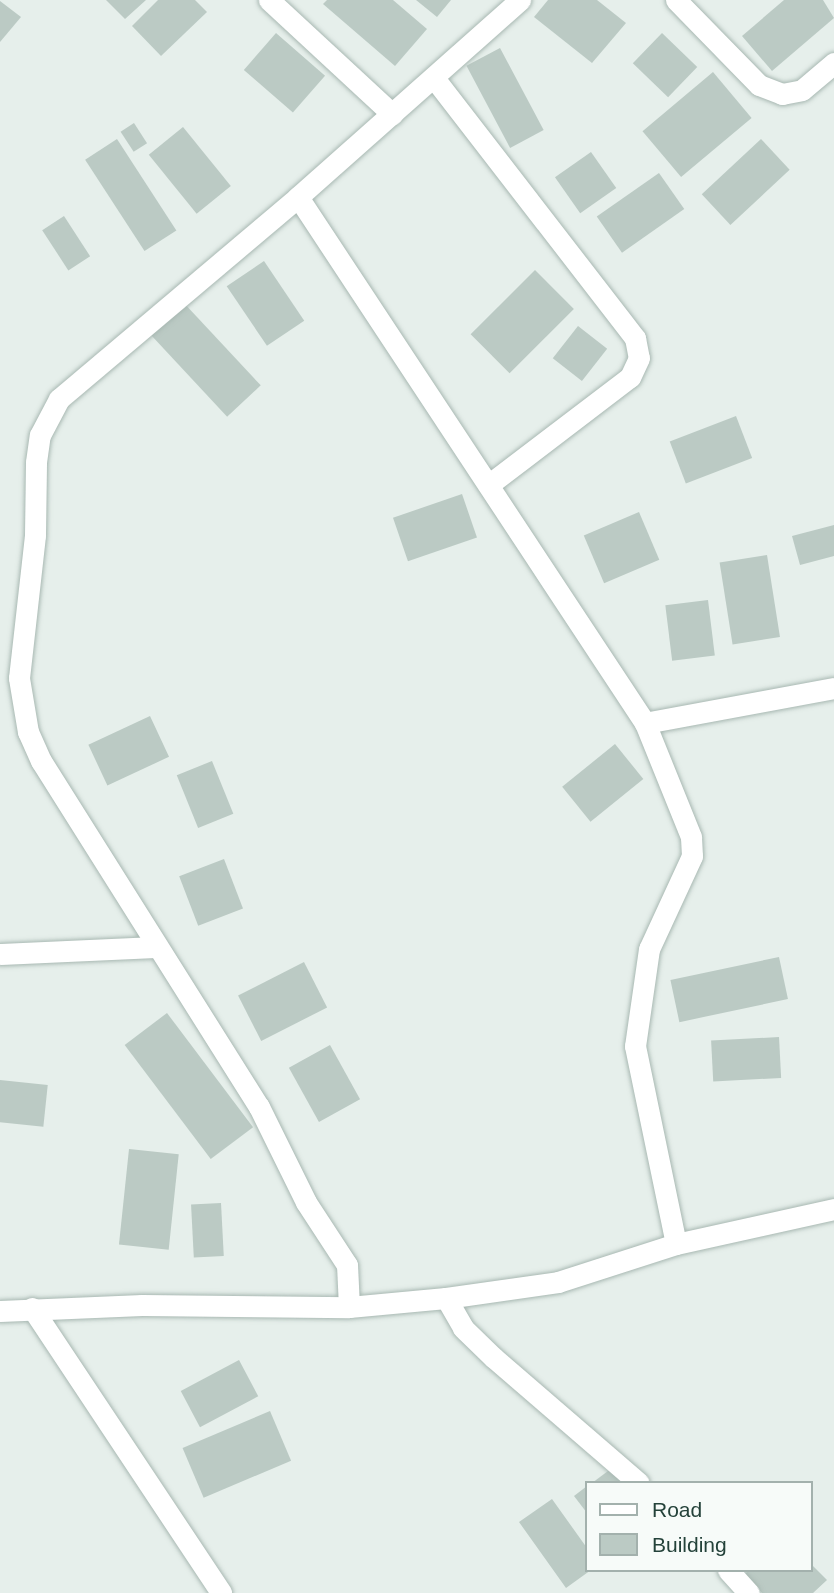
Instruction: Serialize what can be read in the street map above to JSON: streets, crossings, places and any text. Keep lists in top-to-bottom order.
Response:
{
  "legend": ["Road", "Building"]
}
